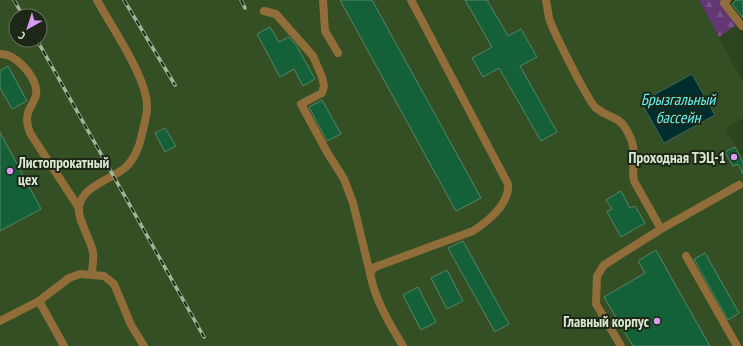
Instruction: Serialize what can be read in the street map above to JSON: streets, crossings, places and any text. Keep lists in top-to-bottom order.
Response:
{
  "water": ["Брызгальный бассейн"],
  "places": ["Проходная ТЭЦ-1", "Листопрокатный цех", "Главный корпус"],
  "north": "bottom left"
}
